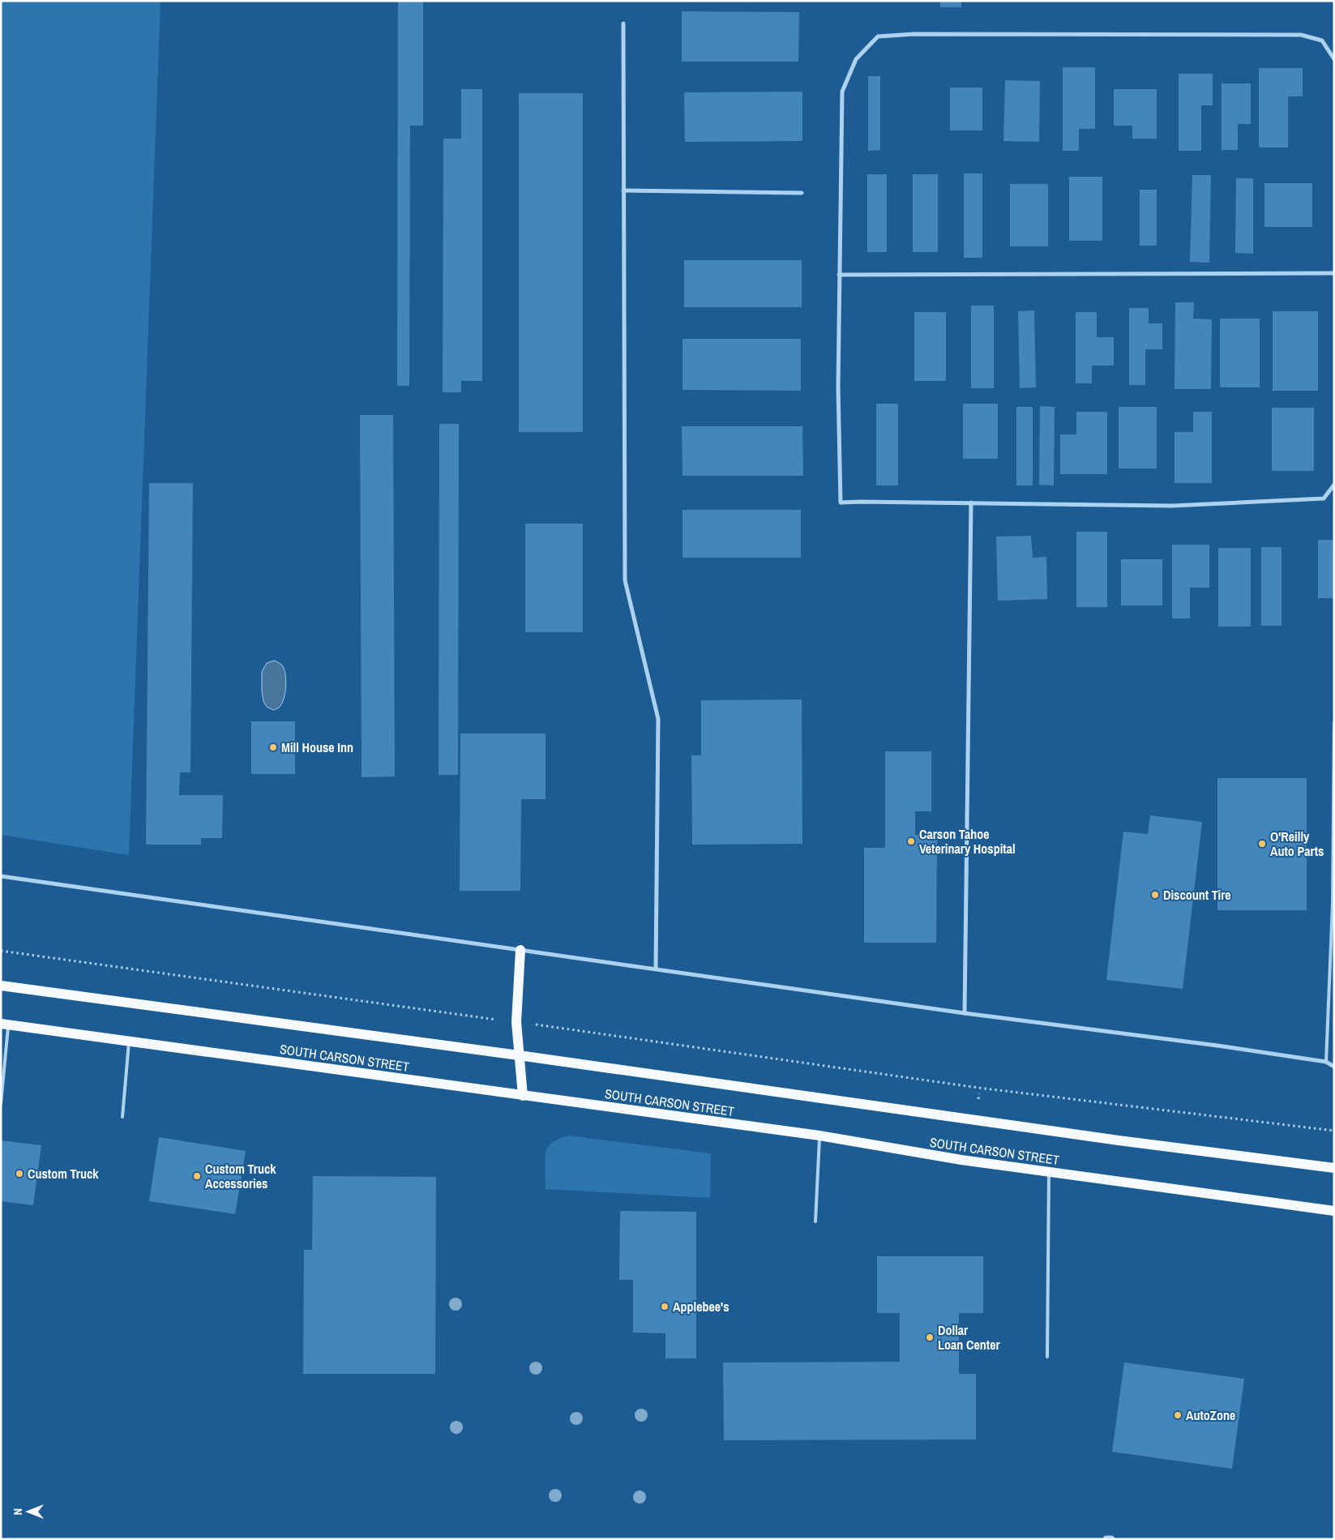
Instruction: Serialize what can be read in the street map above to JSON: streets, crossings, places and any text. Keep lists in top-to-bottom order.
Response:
{
  "streets": {
    "main road": ["SOUTH CARSON STREET"]
  },
  "places": [
    "Mill House Inn",
    "Carson Tahoe Veterinary Hospital",
    "O'Reilly Auto Parts",
    "Discount Tire",
    "Custom Truck",
    "Custom Truck Accessories",
    "Applebee's",
    "Dollar Loan Center",
    "AutoZone"
  ],
  "north": "left"
}
